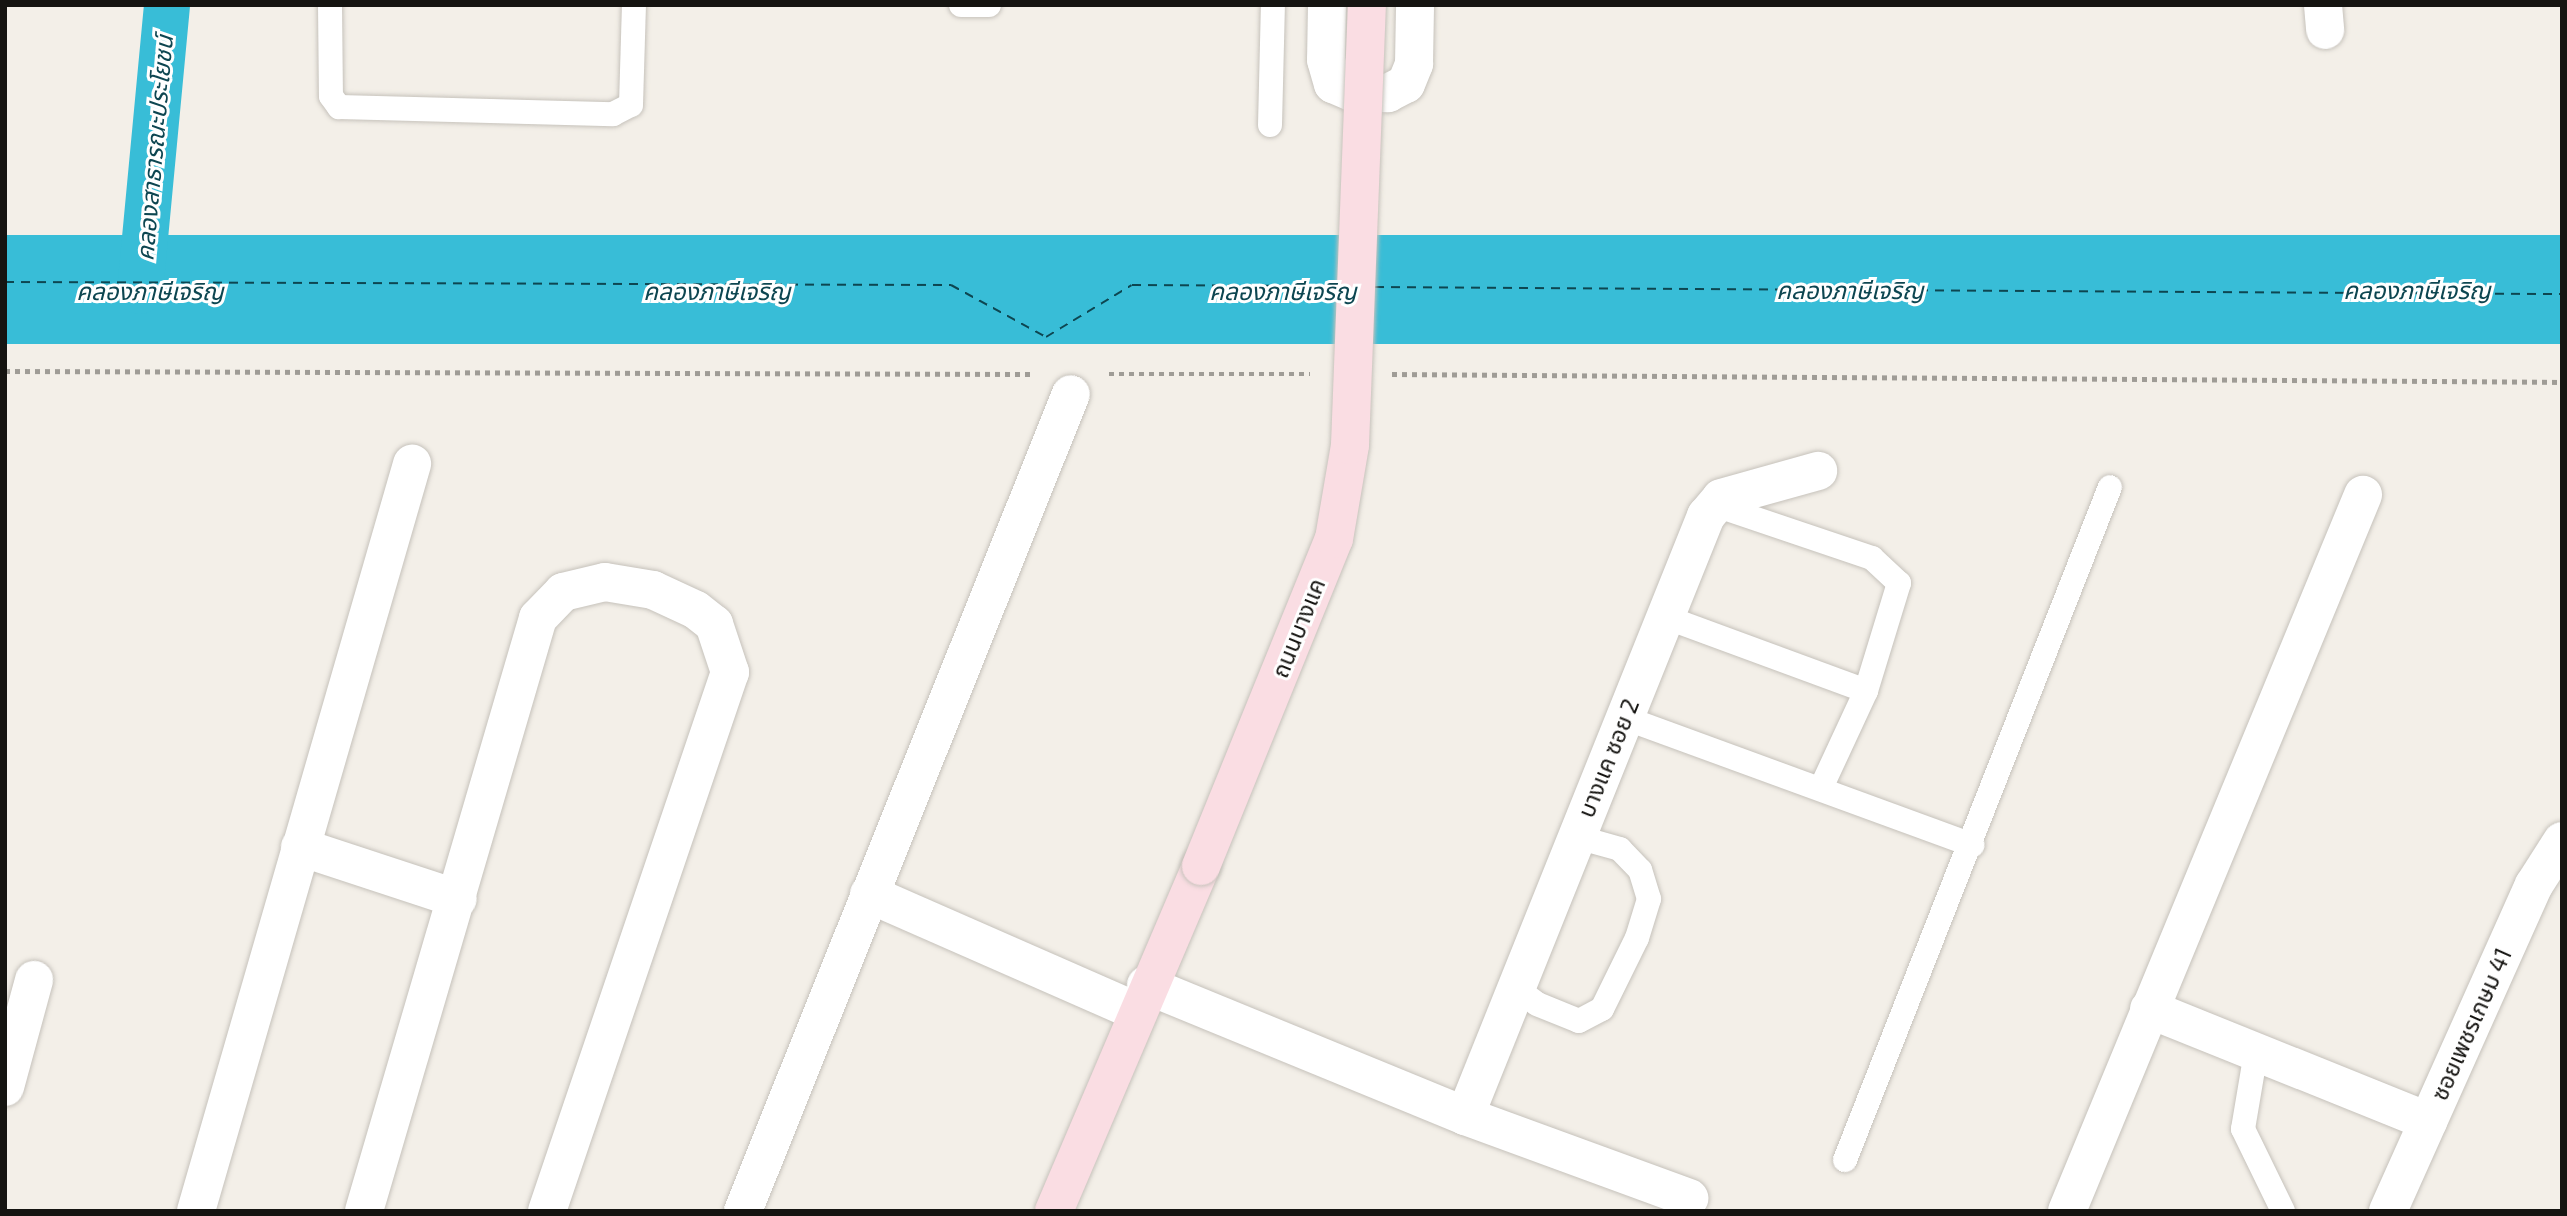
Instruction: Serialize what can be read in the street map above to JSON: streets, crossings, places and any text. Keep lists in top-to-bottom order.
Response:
{
  "streets": {
    "main road": ["ถนนบางแค"],
    "street": ["บางแค ซอย 2", "ซอยเพชรเกษม 41"]
  },
  "water": ["คลองสาธารณะประโยชน์", "คลองภาษีเจริญ"]
}
